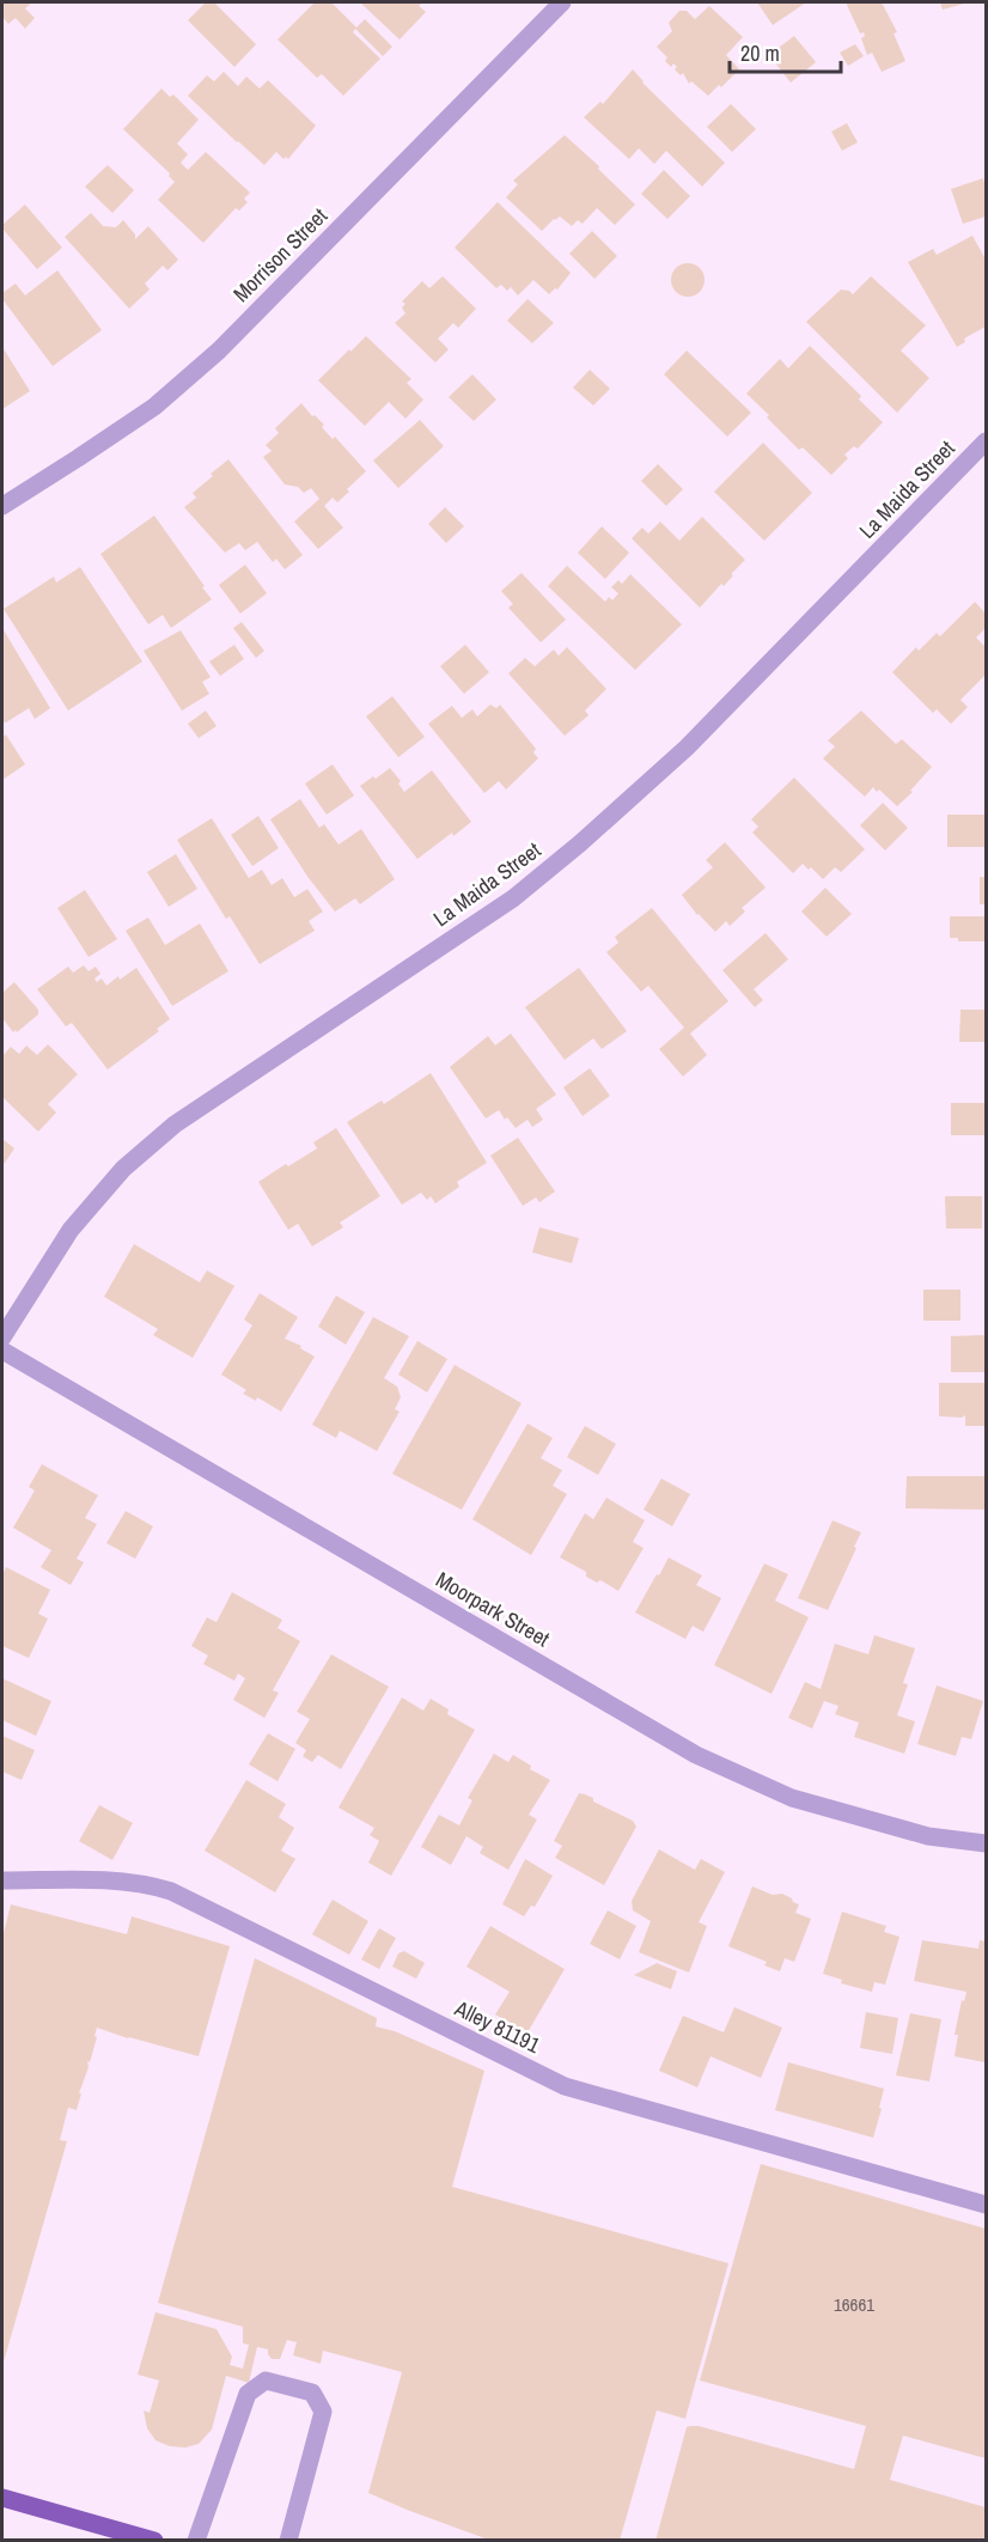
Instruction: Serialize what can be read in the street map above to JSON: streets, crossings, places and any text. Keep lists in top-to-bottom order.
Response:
{
  "streets": {
    "street": [
      "Morrison Street",
      "La Maida Street",
      "Moorpark Street",
      "Alley 81191"
    ]
  },
  "house_numbers": ["16661"],
  "scale_bar": "20 m"
}
